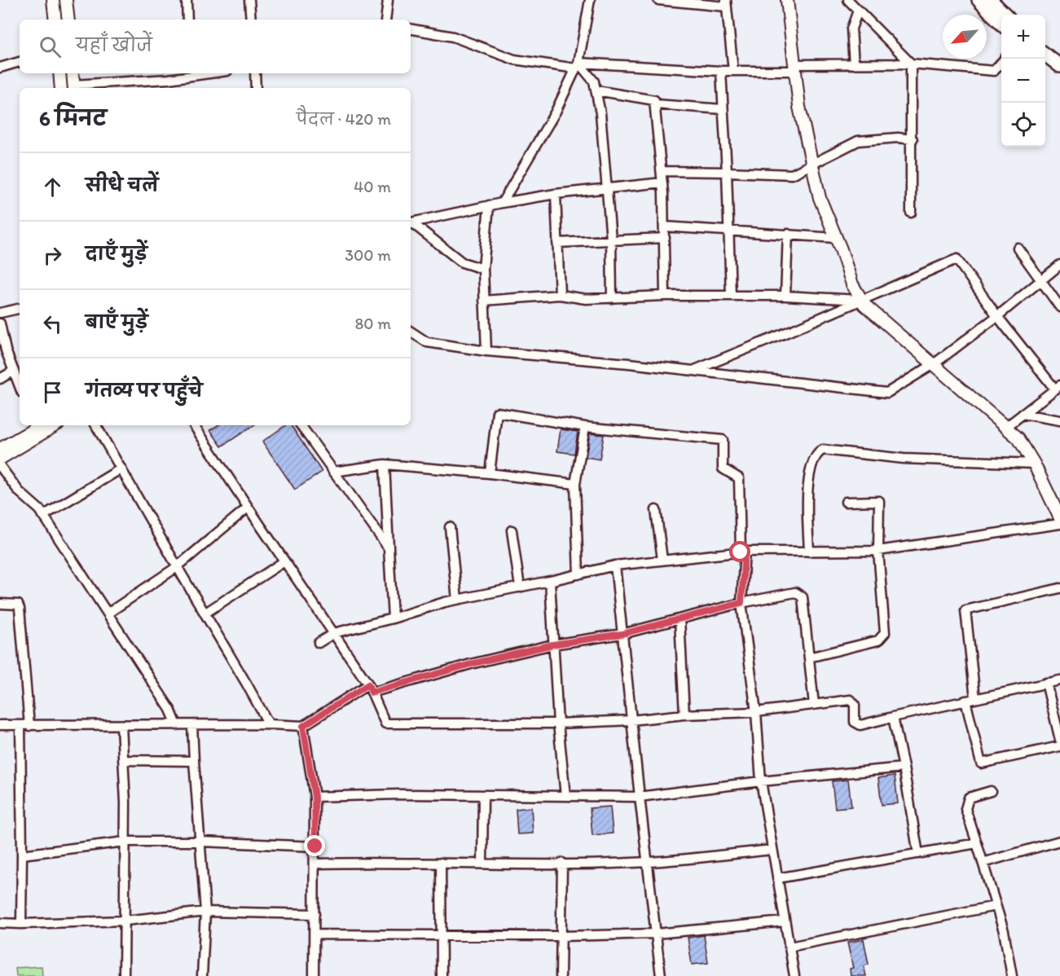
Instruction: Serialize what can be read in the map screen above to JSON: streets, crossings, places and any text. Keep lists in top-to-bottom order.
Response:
{
  "north": "bottom left",
  "page": {
    "map_buttons": ["+", "−"],
    "search": "यहाँ खोजें",
    "heading": ["6 मिनट", "पैदल · 420 m"],
    "list": [
      ["सीधे चलें", "40 m"],
      ["दाएँ मुड़ें", "300 m"],
      ["बाएँ मुड़ें", "80 m"],
      "गंतव्य पर पहुँचे"
    ]
  }
}
